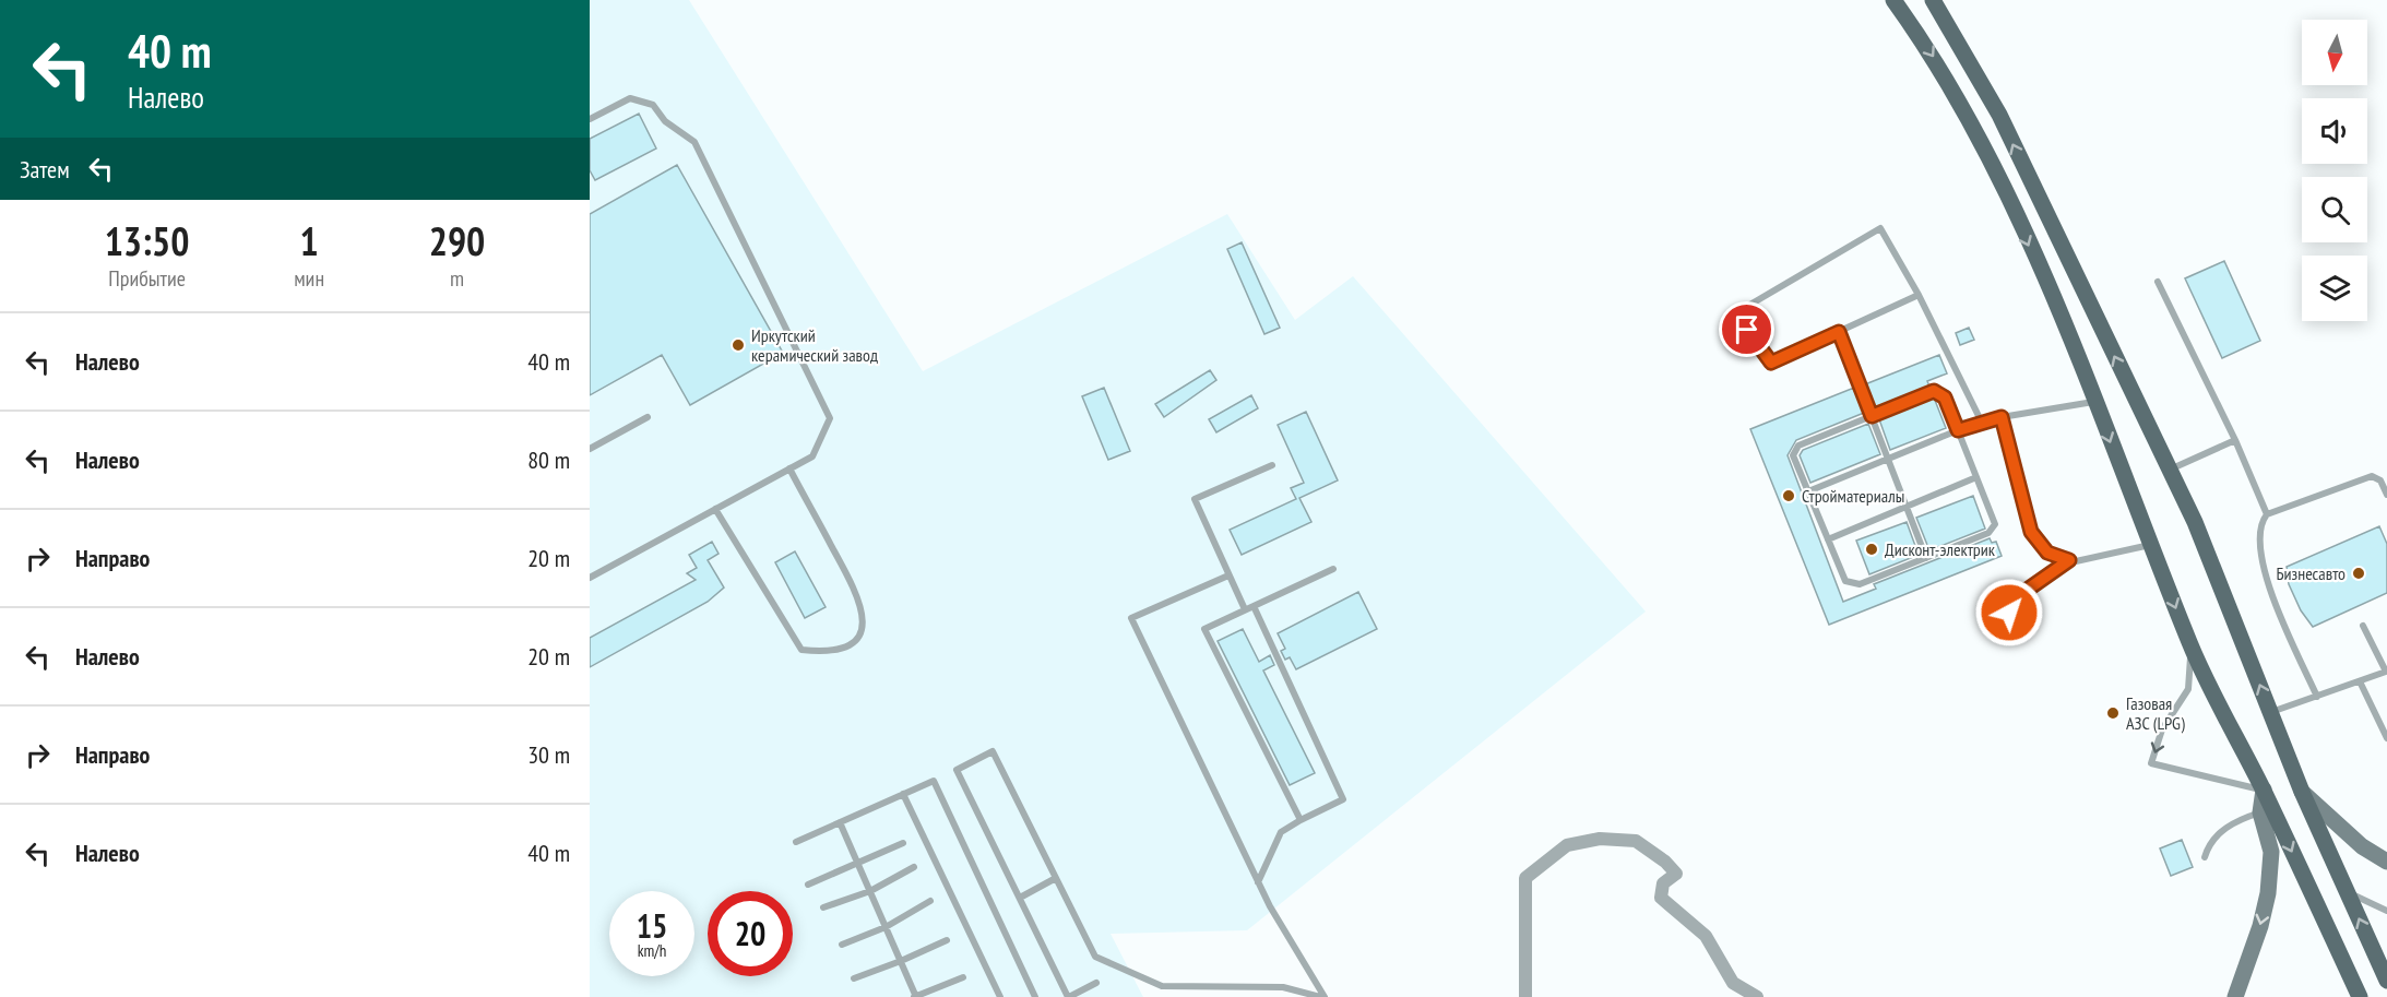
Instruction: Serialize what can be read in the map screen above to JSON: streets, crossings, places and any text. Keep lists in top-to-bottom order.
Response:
{
  "places": [
    "Иркутский керамический завод",
    "Стройматериалы",
    "Дисконт-электрик",
    "Бизнесавто",
    "Газовая АЗС (LPG)"
  ],
  "north": "bottom",
  "page": {
    "turn": ["40 m", "Налево"],
    "then": "Затем",
    "eta": [
      "13:50",
      "Прибытие",
      "1",
      "мин",
      "290",
      "m"
    ],
    "list": [
      {
        "name": "Налево",
        "value": "40 m"
      },
      {
        "name": "Налево",
        "value": "80 m"
      },
      {
        "name": "Направо",
        "value": "20 m"
      },
      {
        "name": "Налево",
        "value": "20 m"
      },
      {
        "name": "Направо",
        "value": "30 m"
      },
      {
        "name": "Налево",
        "value": "40 m"
      }
    ],
    "speed": "15 km/h",
    "limit": "20"
  }
}
